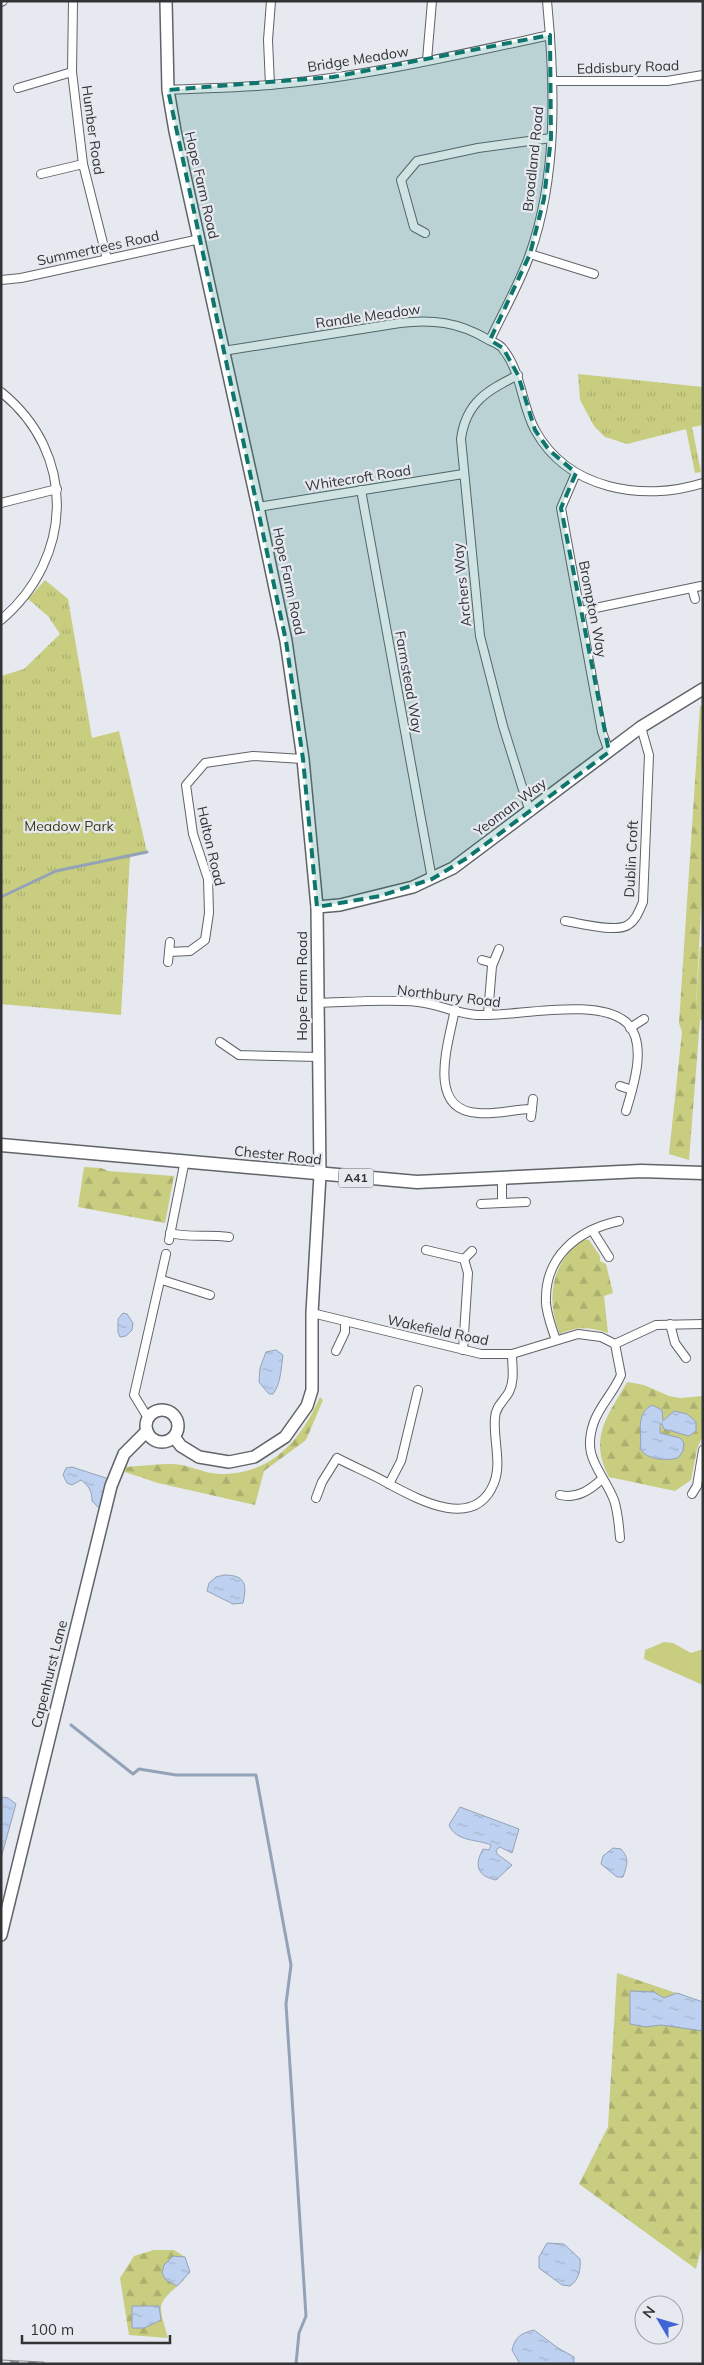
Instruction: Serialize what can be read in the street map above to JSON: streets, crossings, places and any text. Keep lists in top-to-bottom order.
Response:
{
  "streets": {
    "main road": ["Chester Road", "A41"],
    "street": [
      "Bridge Meadow",
      "Eddisbury Road",
      "Humber Road",
      "Broadland Road",
      "Hope Farm Road",
      "Summertrees Road",
      "Randle Meadow",
      "Whitecroft Road",
      "Archers Way",
      "Brompton Way",
      "Farmstead Way",
      "Yeoman Way",
      "Halton Road",
      "Dublin Croft",
      "Northbury Road",
      "Wakefield Road",
      "Capenhurst Lane"
    ]
  },
  "crossings": [
    ["Bridge Meadow", "Broadland Road"],
    ["Bridge Meadow", "Hope Farm Road"],
    ["Eddisbury Road", "Broadland Road"],
    ["Humber Road", "Summertrees Road"],
    ["Broadland Road", "Randle Meadow"],
    ["Hope Farm Road", "Summertrees Road"],
    ["Hope Farm Road", "Randle Meadow"],
    ["Hope Farm Road", "Whitecroft Road"],
    ["Hope Farm Road", "Yeoman Way"],
    ["Hope Farm Road", "Halton Road"],
    ["Hope Farm Road", "Northbury Road"],
    ["Hope Farm Road", "Chester Road"],
    ["Hope Farm Road", "Wakefield Road"],
    ["Hope Farm Road", "Capenhurst Lane"],
    ["Randle Meadow", "Archers Way"],
    ["Randle Meadow", "Brompton Way"],
    ["Whitecroft Road", "Archers Way"],
    ["Whitecroft Road", "Farmstead Way"],
    ["Archers Way", "Yeoman Way"],
    ["Brompton Way", "Yeoman Way"],
    ["Farmstead Way", "Yeoman Way"],
    ["Yeoman Way", "Dublin Croft"]
  ],
  "parks": ["Meadow Park"],
  "scale_bar": "100 m",
  "north": "top left"
}
